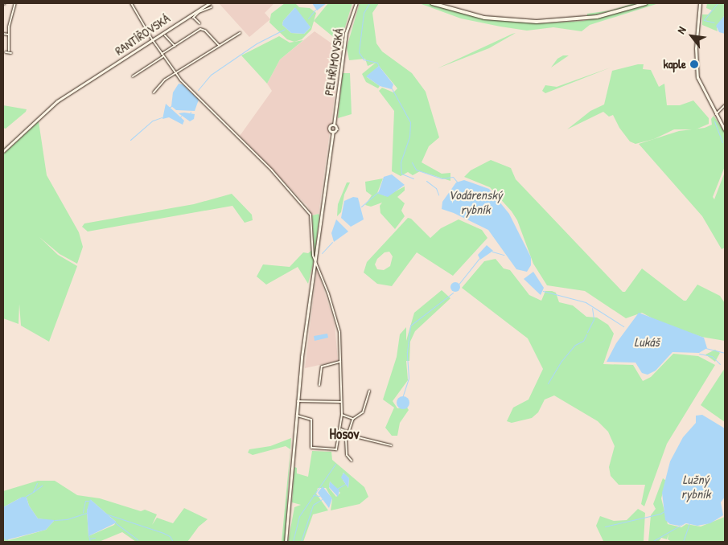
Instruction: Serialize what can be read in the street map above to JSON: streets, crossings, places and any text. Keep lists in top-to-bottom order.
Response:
{
  "streets": {
    "main road": ["RANTÍŘOVSKÁ", "PELHŘIMOVSKÁ"]
  },
  "districts": ["Hosov"],
  "water": ["Vodárenský rybník", "Lukáš", "Lužný rybník"],
  "places": ["kaple"],
  "north": "top left"
}
